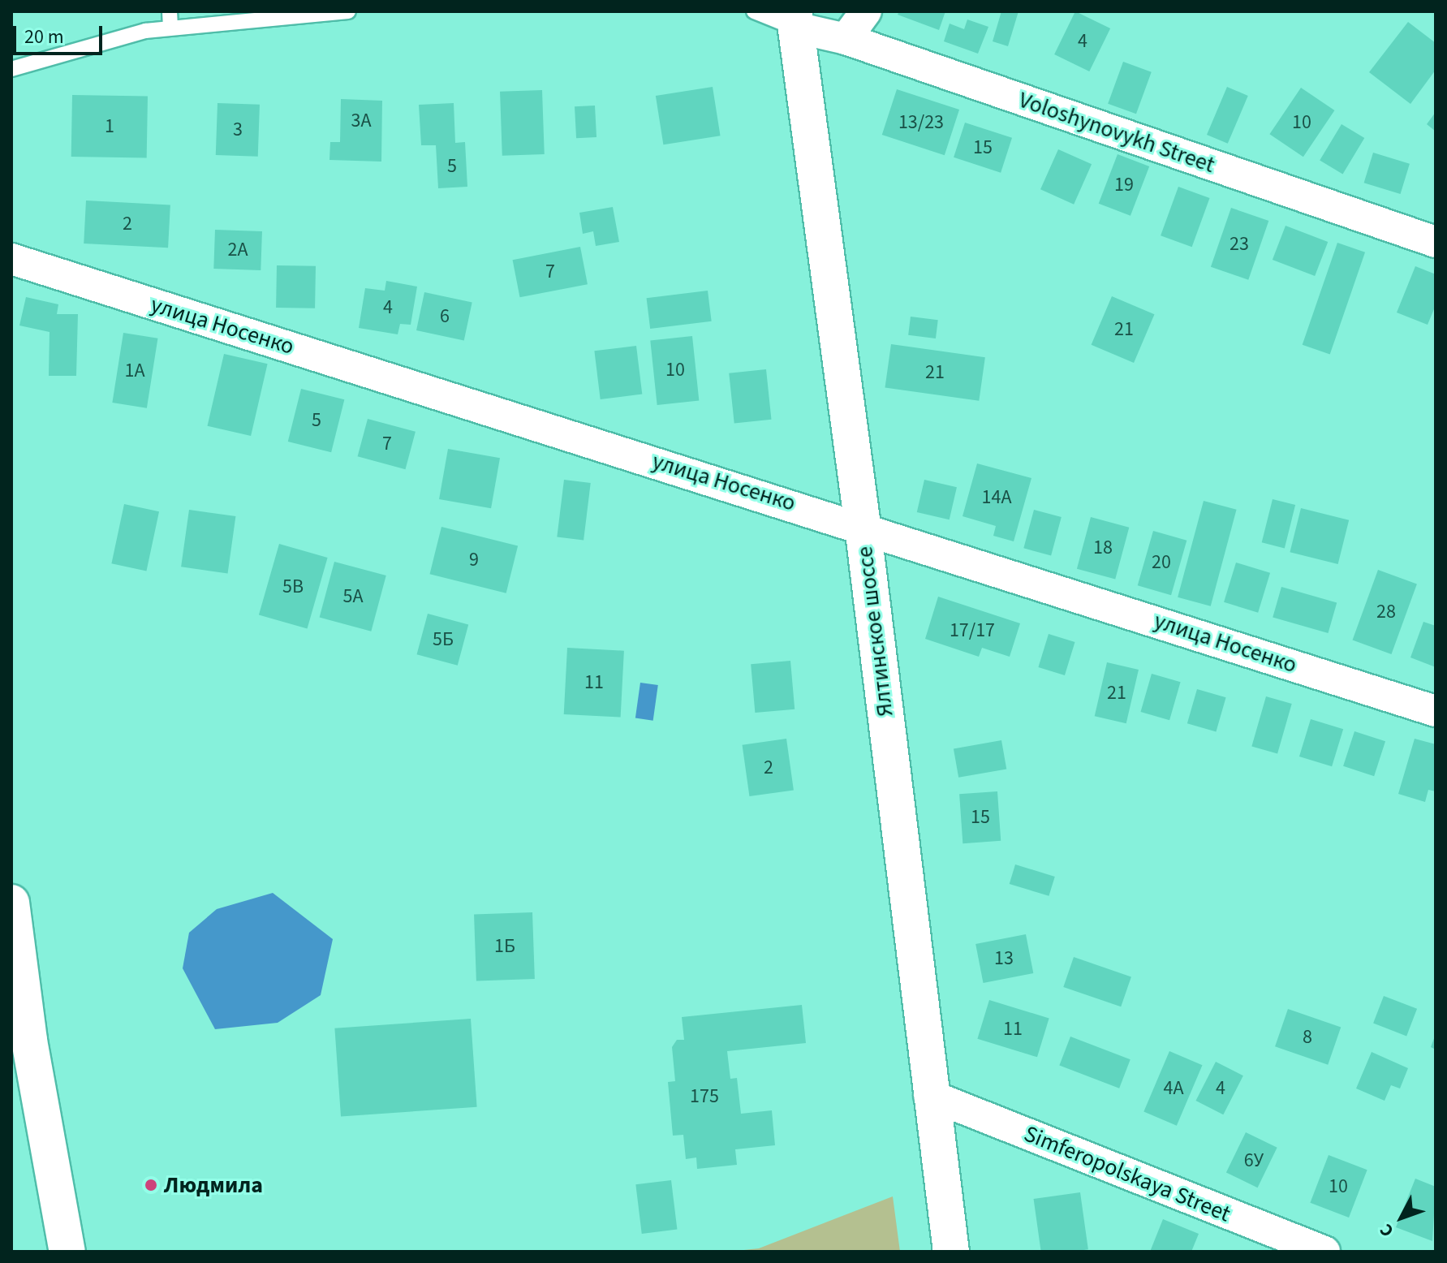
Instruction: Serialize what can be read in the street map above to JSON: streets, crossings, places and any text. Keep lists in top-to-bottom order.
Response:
{
  "streets": {
    "street": [
      "Voloshynovykh Street",
      "улица Носенко",
      "Ялтинское шоссе",
      "Simferopolskaya Street"
    ]
  },
  "crossings": [
    ["Voloshynovykh Street", "Ялтинское шоссе"],
    ["улица Носенко", "Ялтинское шоссе"],
    ["Ялтинское шоссе", "Simferopolskaya Street"]
  ],
  "places": ["Людмила"],
  "house_numbers": [
    "4",
    "3А",
    "13/23",
    "10",
    "1",
    "3",
    "15",
    "5",
    "19",
    "2",
    "23",
    "2А",
    "7",
    "4",
    "6",
    "21",
    "10",
    "1А",
    "21",
    "5",
    "7",
    "14А",
    "18",
    "9",
    "20",
    "5В",
    "5А",
    "28",
    "17/17",
    "5Б",
    "11",
    "21",
    "2",
    "15",
    "1Б",
    "13",
    "11",
    "8",
    "4А",
    "4",
    "175",
    "6У",
    "10"
  ],
  "scale_bar": "20 m",
  "north": "bottom left"
}
